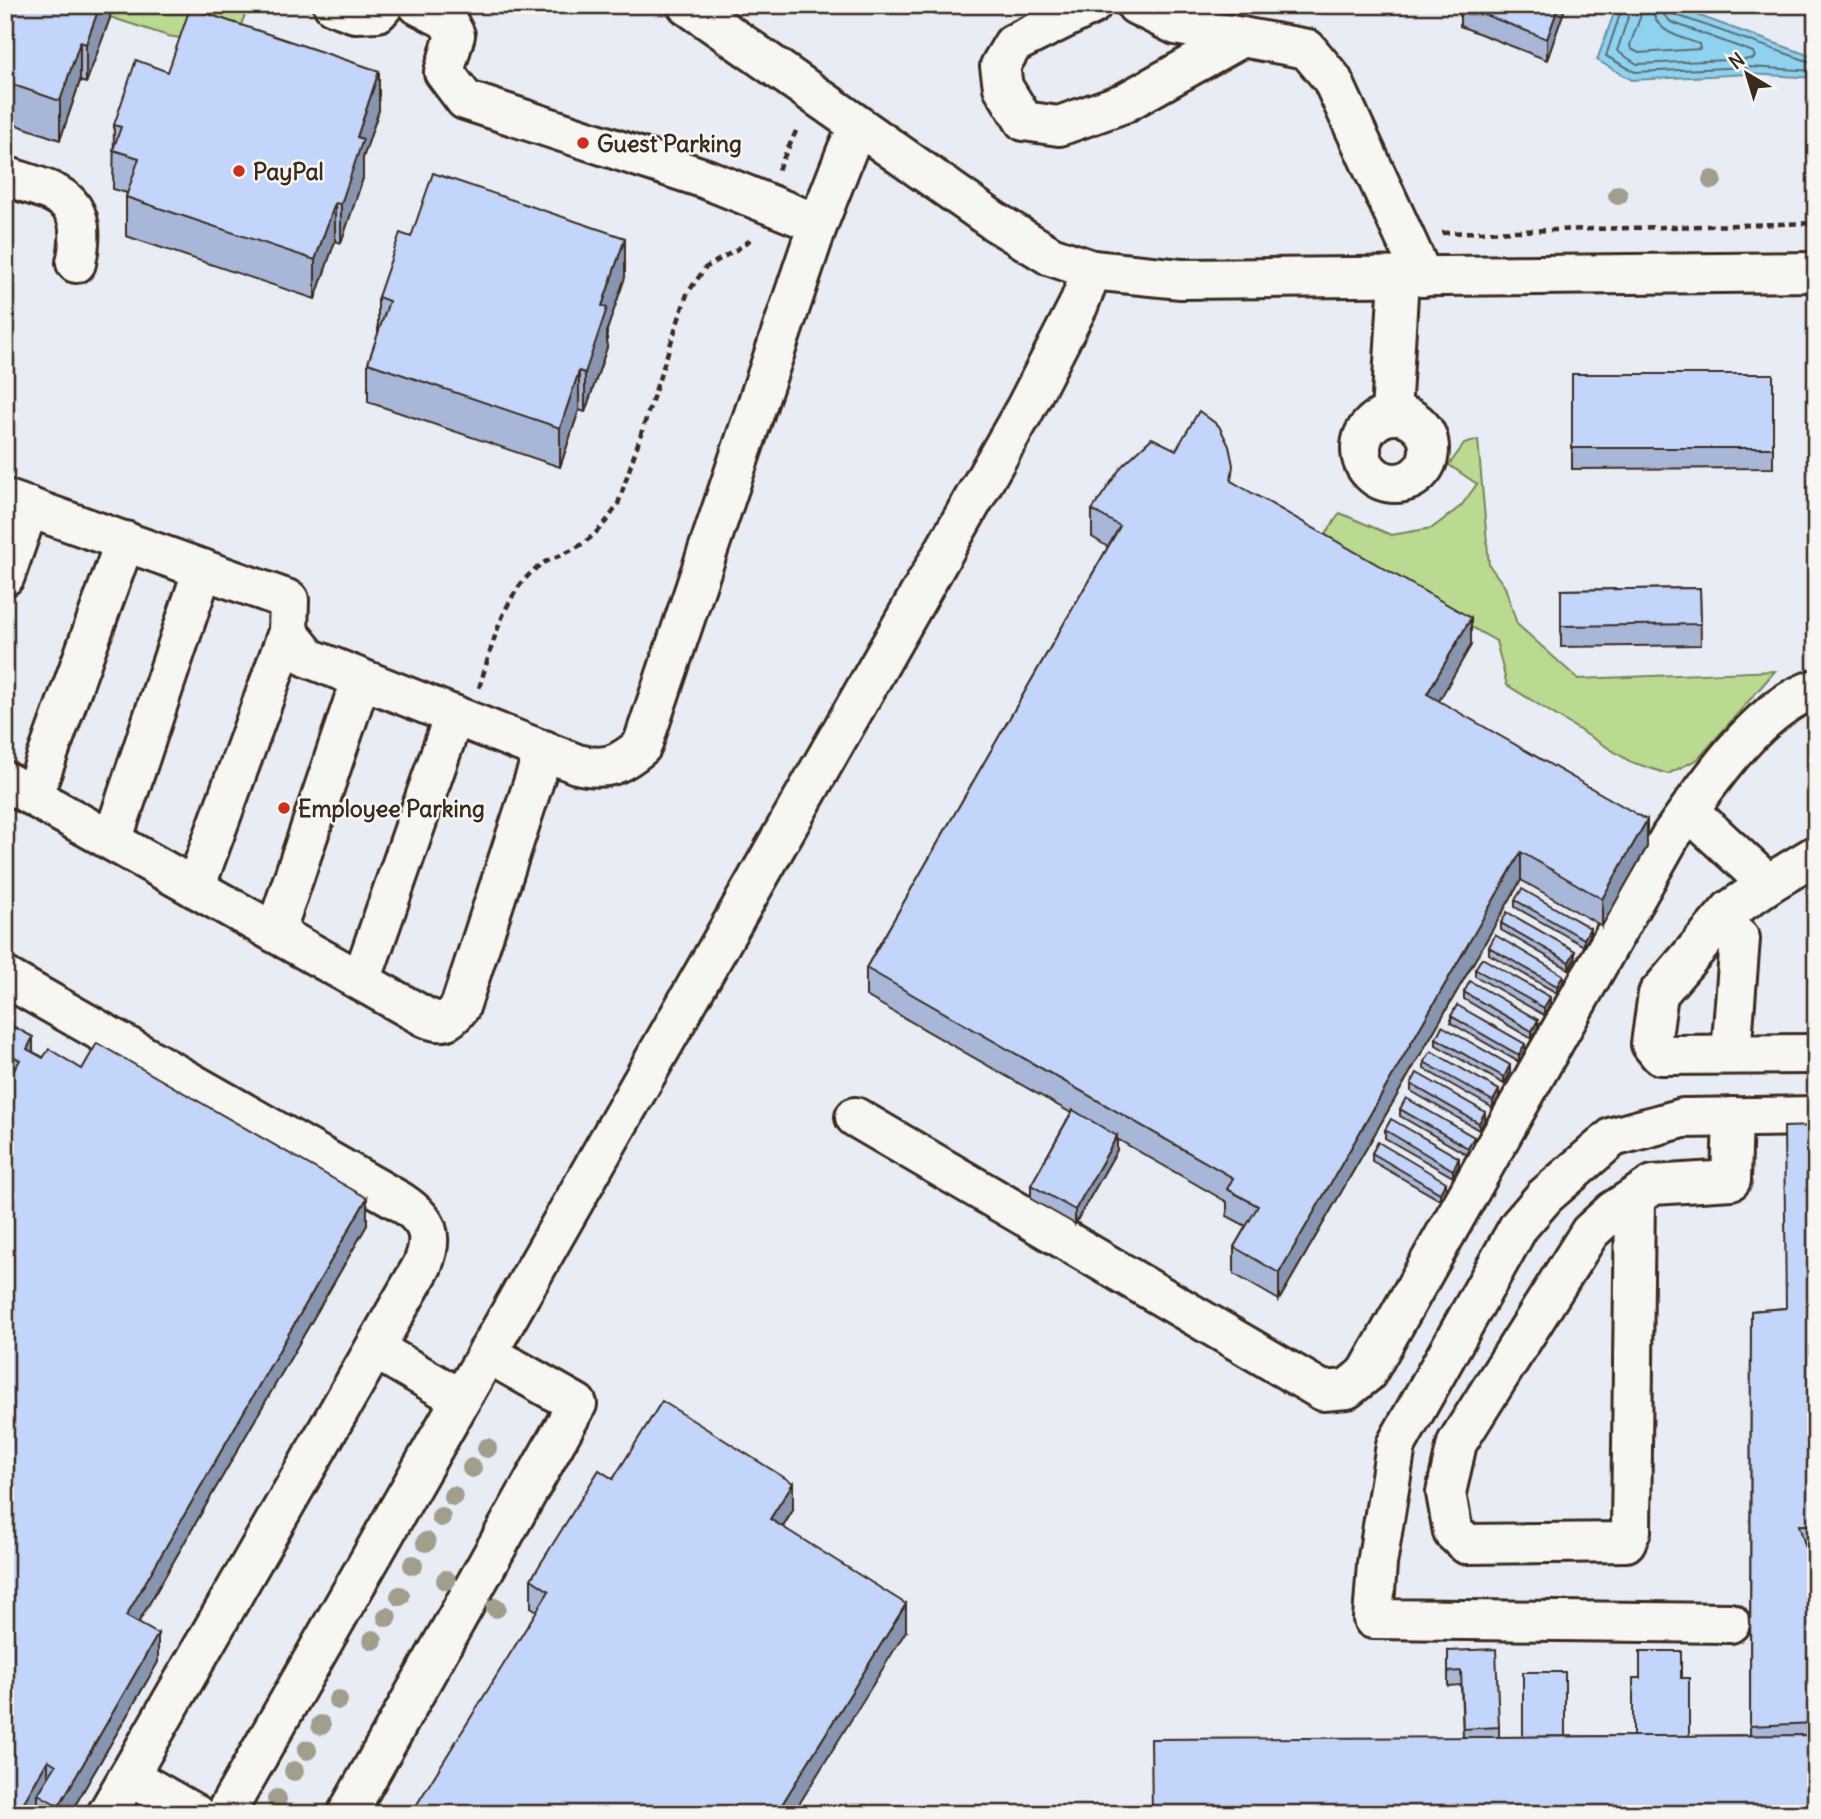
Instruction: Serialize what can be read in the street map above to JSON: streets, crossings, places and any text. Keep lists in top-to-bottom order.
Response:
{
  "places": ["Guest Parking", "PayPal", "Employee Parking"],
  "north": "top left"
}
